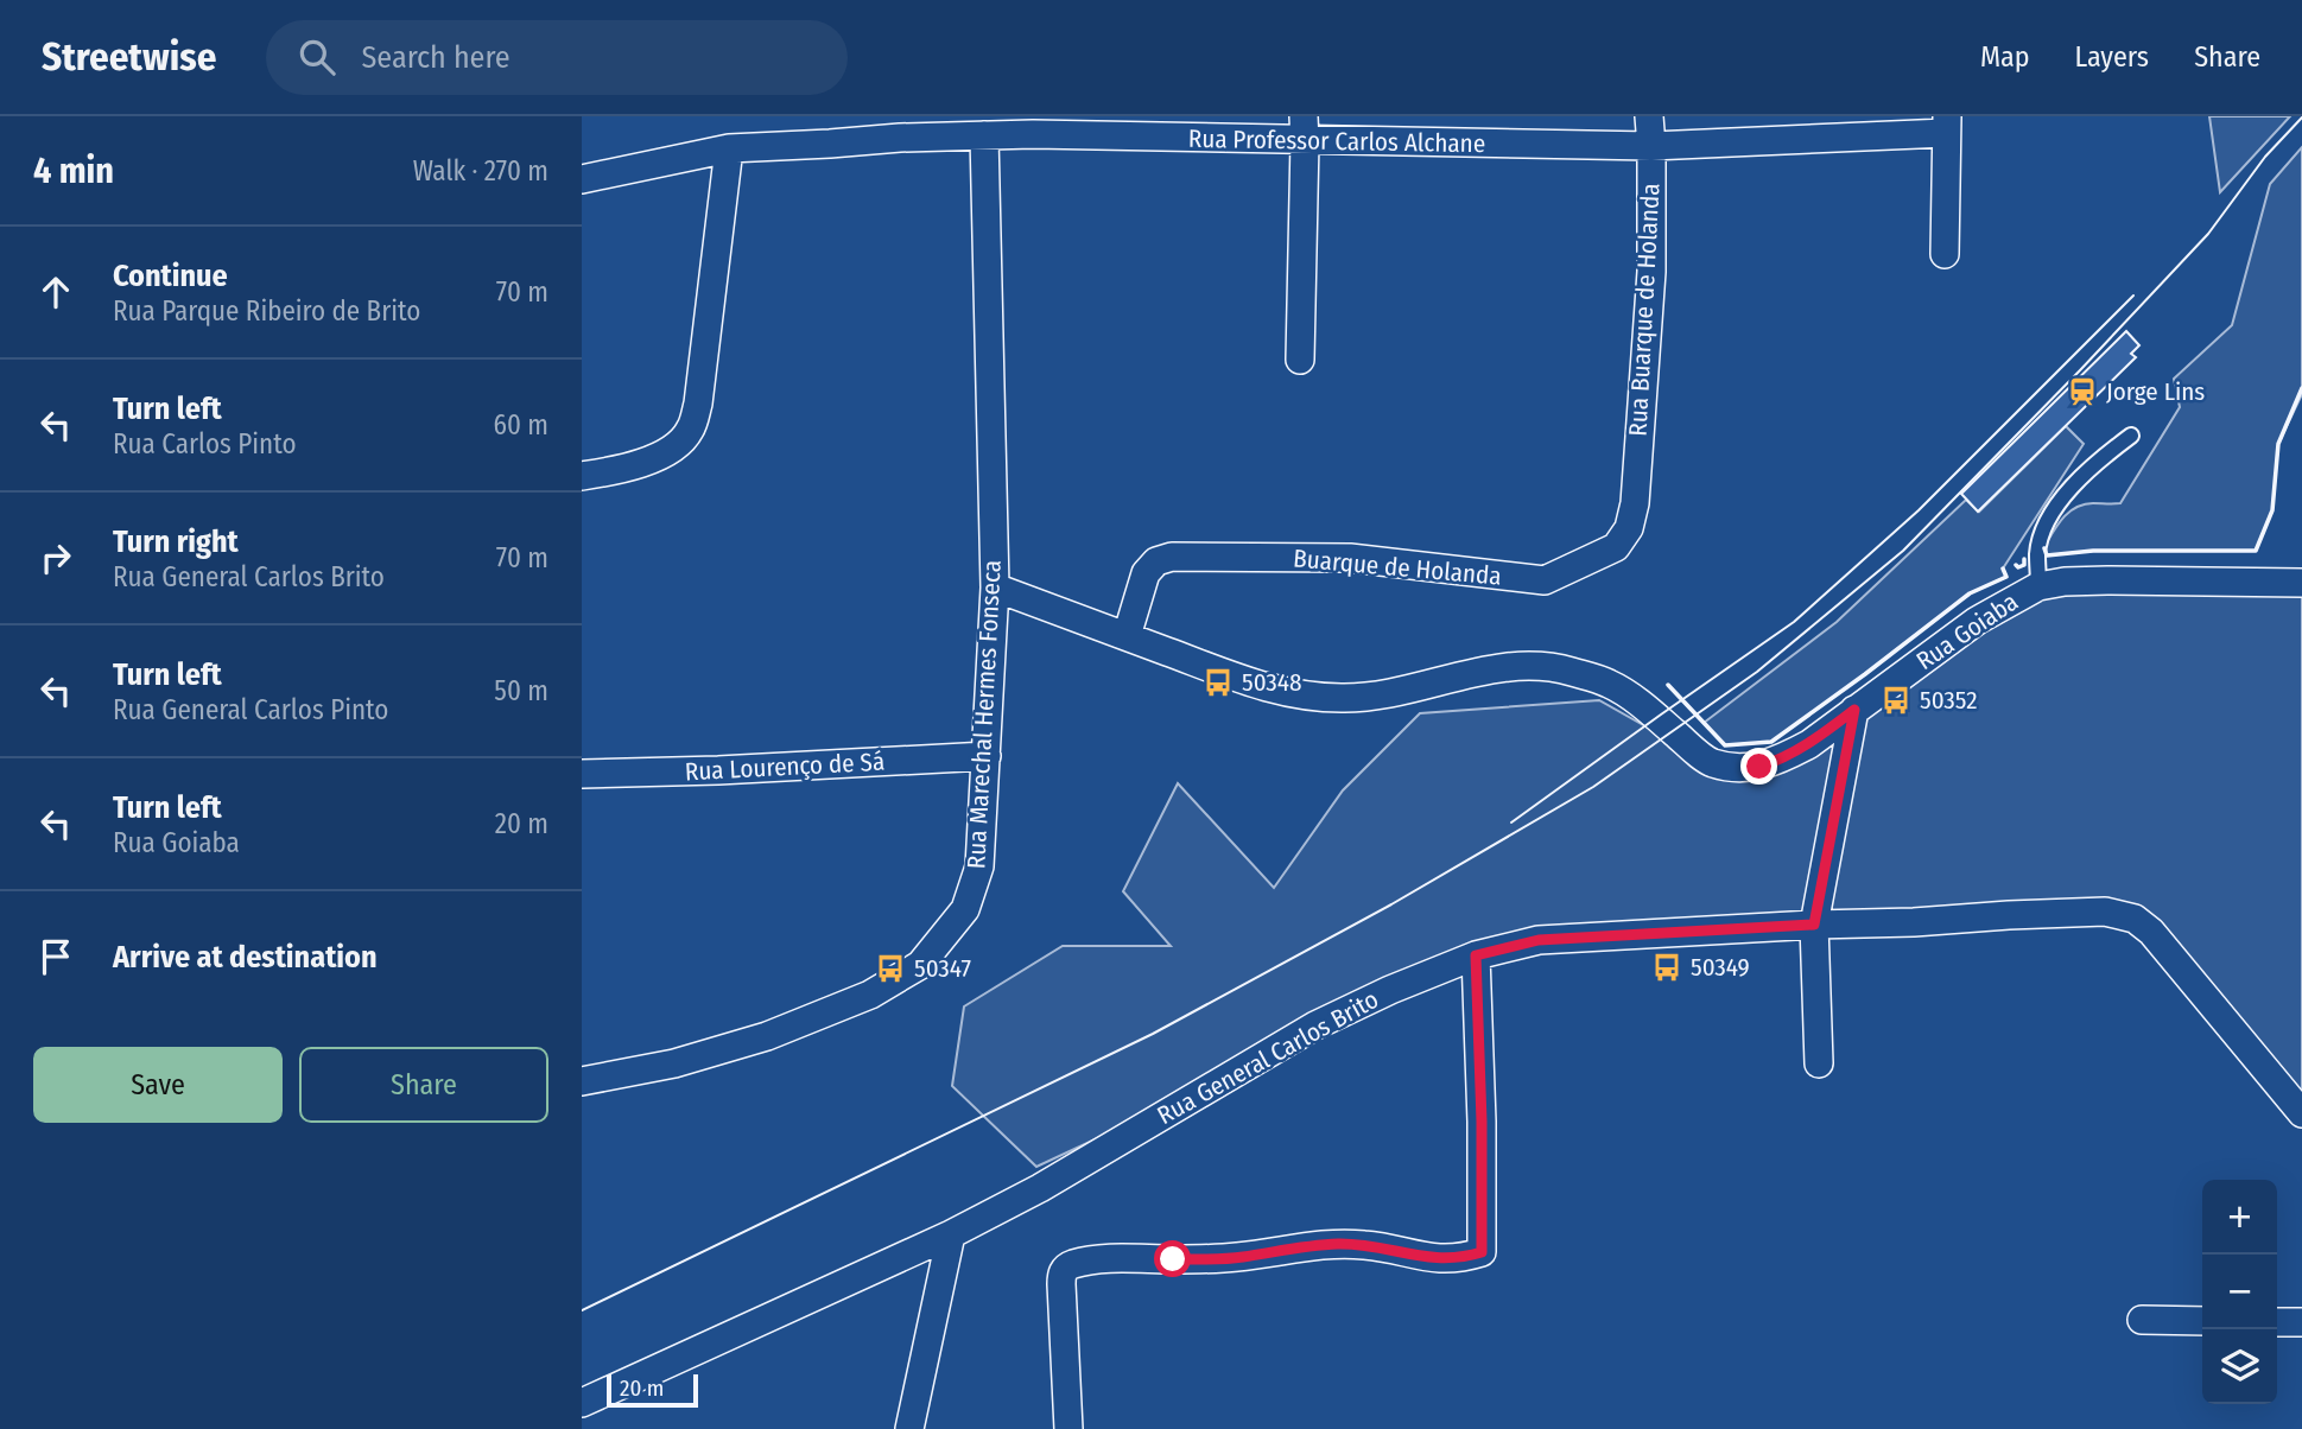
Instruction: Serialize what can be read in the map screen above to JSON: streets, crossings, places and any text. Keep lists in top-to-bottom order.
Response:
{
  "streets": {
    "street": [
      "Rua Professor Carlos Alchane",
      "Rua Buarque de Holanda",
      "Buarque de Holanda",
      "Rua Goiaba",
      "Rua Marechal Hermes Fonseca",
      "Rua Lourenço de Sá",
      "Rua General Carlos Brito"
    ]
  },
  "crossings": [
    ["Rua Professor Carlos Alchane", "Rua Buarque de Holanda"],
    ["Rua Professor Carlos Alchane", "Rua Marechal Hermes Fonseca"],
    ["Rua Buarque de Holanda", "Buarque de Holanda"],
    ["Buarque de Holanda", "Rua Goiaba"],
    ["Rua Marechal Hermes Fonseca", "Rua Lourenço de Sá"]
  ],
  "places": {
    "station": ["Jorge Lins"],
    "bus stop": [
      "50348",
      "50352",
      "50349",
      "50347"
    ]
  },
  "scale_bar": "20 m",
  "page": {
    "header": "Streetwise",
    "search": "Search here",
    "nav": ["Map", "Layers", "Share"],
    "heading": ["4 min", "Walk · 270 m"],
    "list": [
      ["Continue", "Rua Parque Ribeiro de Brito", "70 m"],
      ["Turn left", "Rua Carlos Pinto", "60 m"],
      ["Turn right", "Rua General Carlos Brito", "70 m"],
      ["Turn left", "Rua General Carlos Pinto", "50 m"],
      ["Turn left", "Rua Goiaba", "20 m"],
      "Arrive at destination"
    ],
    "buttons": ["Save", "Share"],
    "map_buttons": ["+", "−"],
    "scale": "20 m"
  }
}
